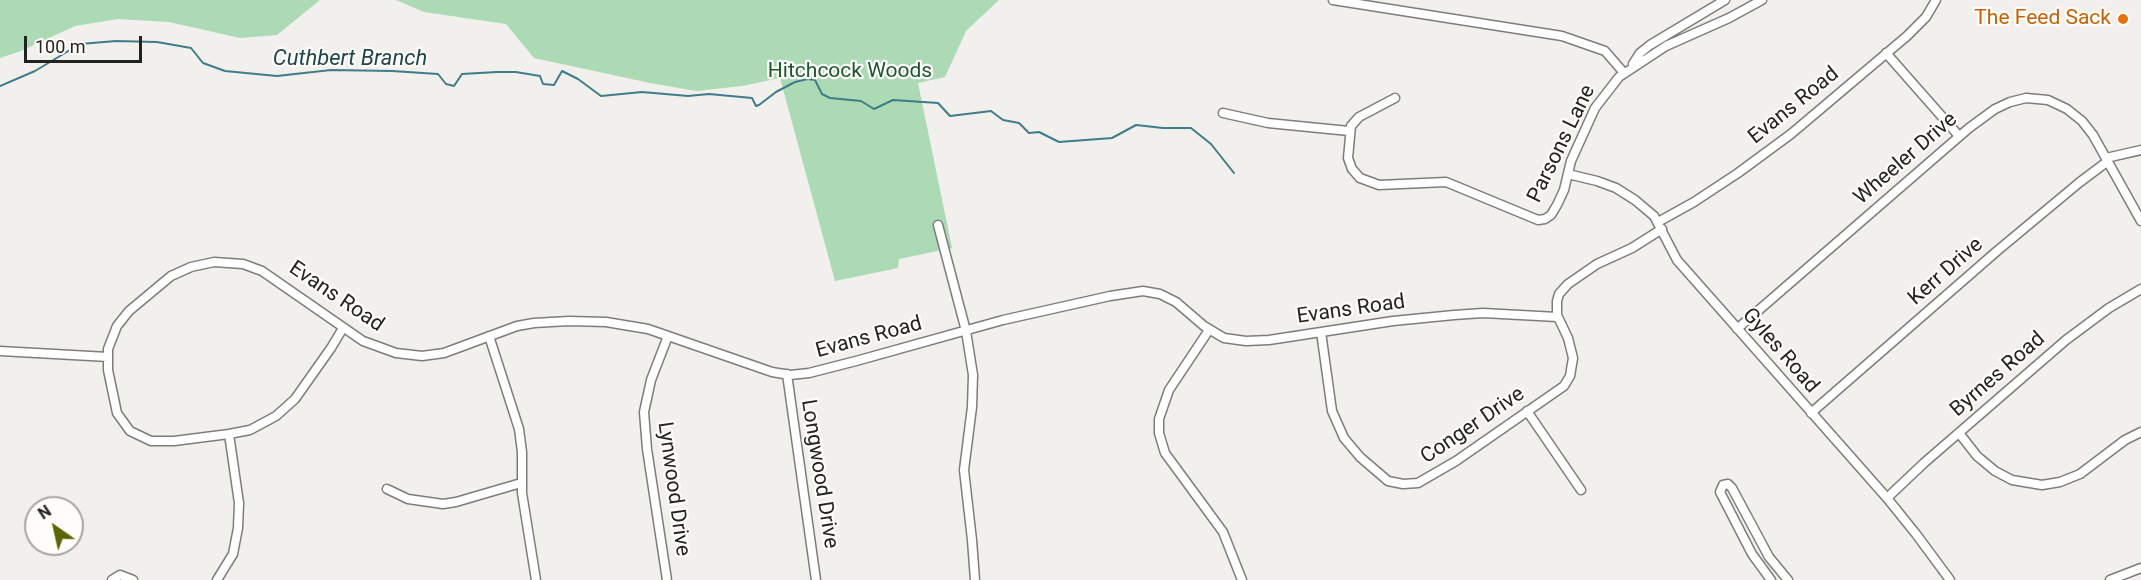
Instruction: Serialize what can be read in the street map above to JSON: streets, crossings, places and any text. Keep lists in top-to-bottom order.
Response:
{
  "streets": {
    "street": [
      "Evans Road",
      "Parsons Lane",
      "Wheeler Drive",
      "Kerr Drive",
      "Gyles Road",
      "Byrnes Road",
      "Conger Drive",
      "Longwood Drive",
      "Lynwood Drive"
    ]
  },
  "crossings": [
    ["Evans Road", "Gyles Road"],
    ["Evans Road", "Conger Drive"],
    ["Evans Road", "Longwood Drive"],
    ["Evans Road", "Lynwood Drive"],
    ["Parsons Lane", "Gyles Road"],
    ["Wheeler Drive", "Kerr Drive"],
    ["Wheeler Drive", "Gyles Road"],
    ["Kerr Drive", "Gyles Road"],
    ["Gyles Road", "Byrnes Road"]
  ],
  "water": ["Cuthbert Branch"],
  "parks": ["Hitchcock Woods"],
  "places": ["The Feed Sack"],
  "scale_bar": "100 m",
  "north": "top left"
}
